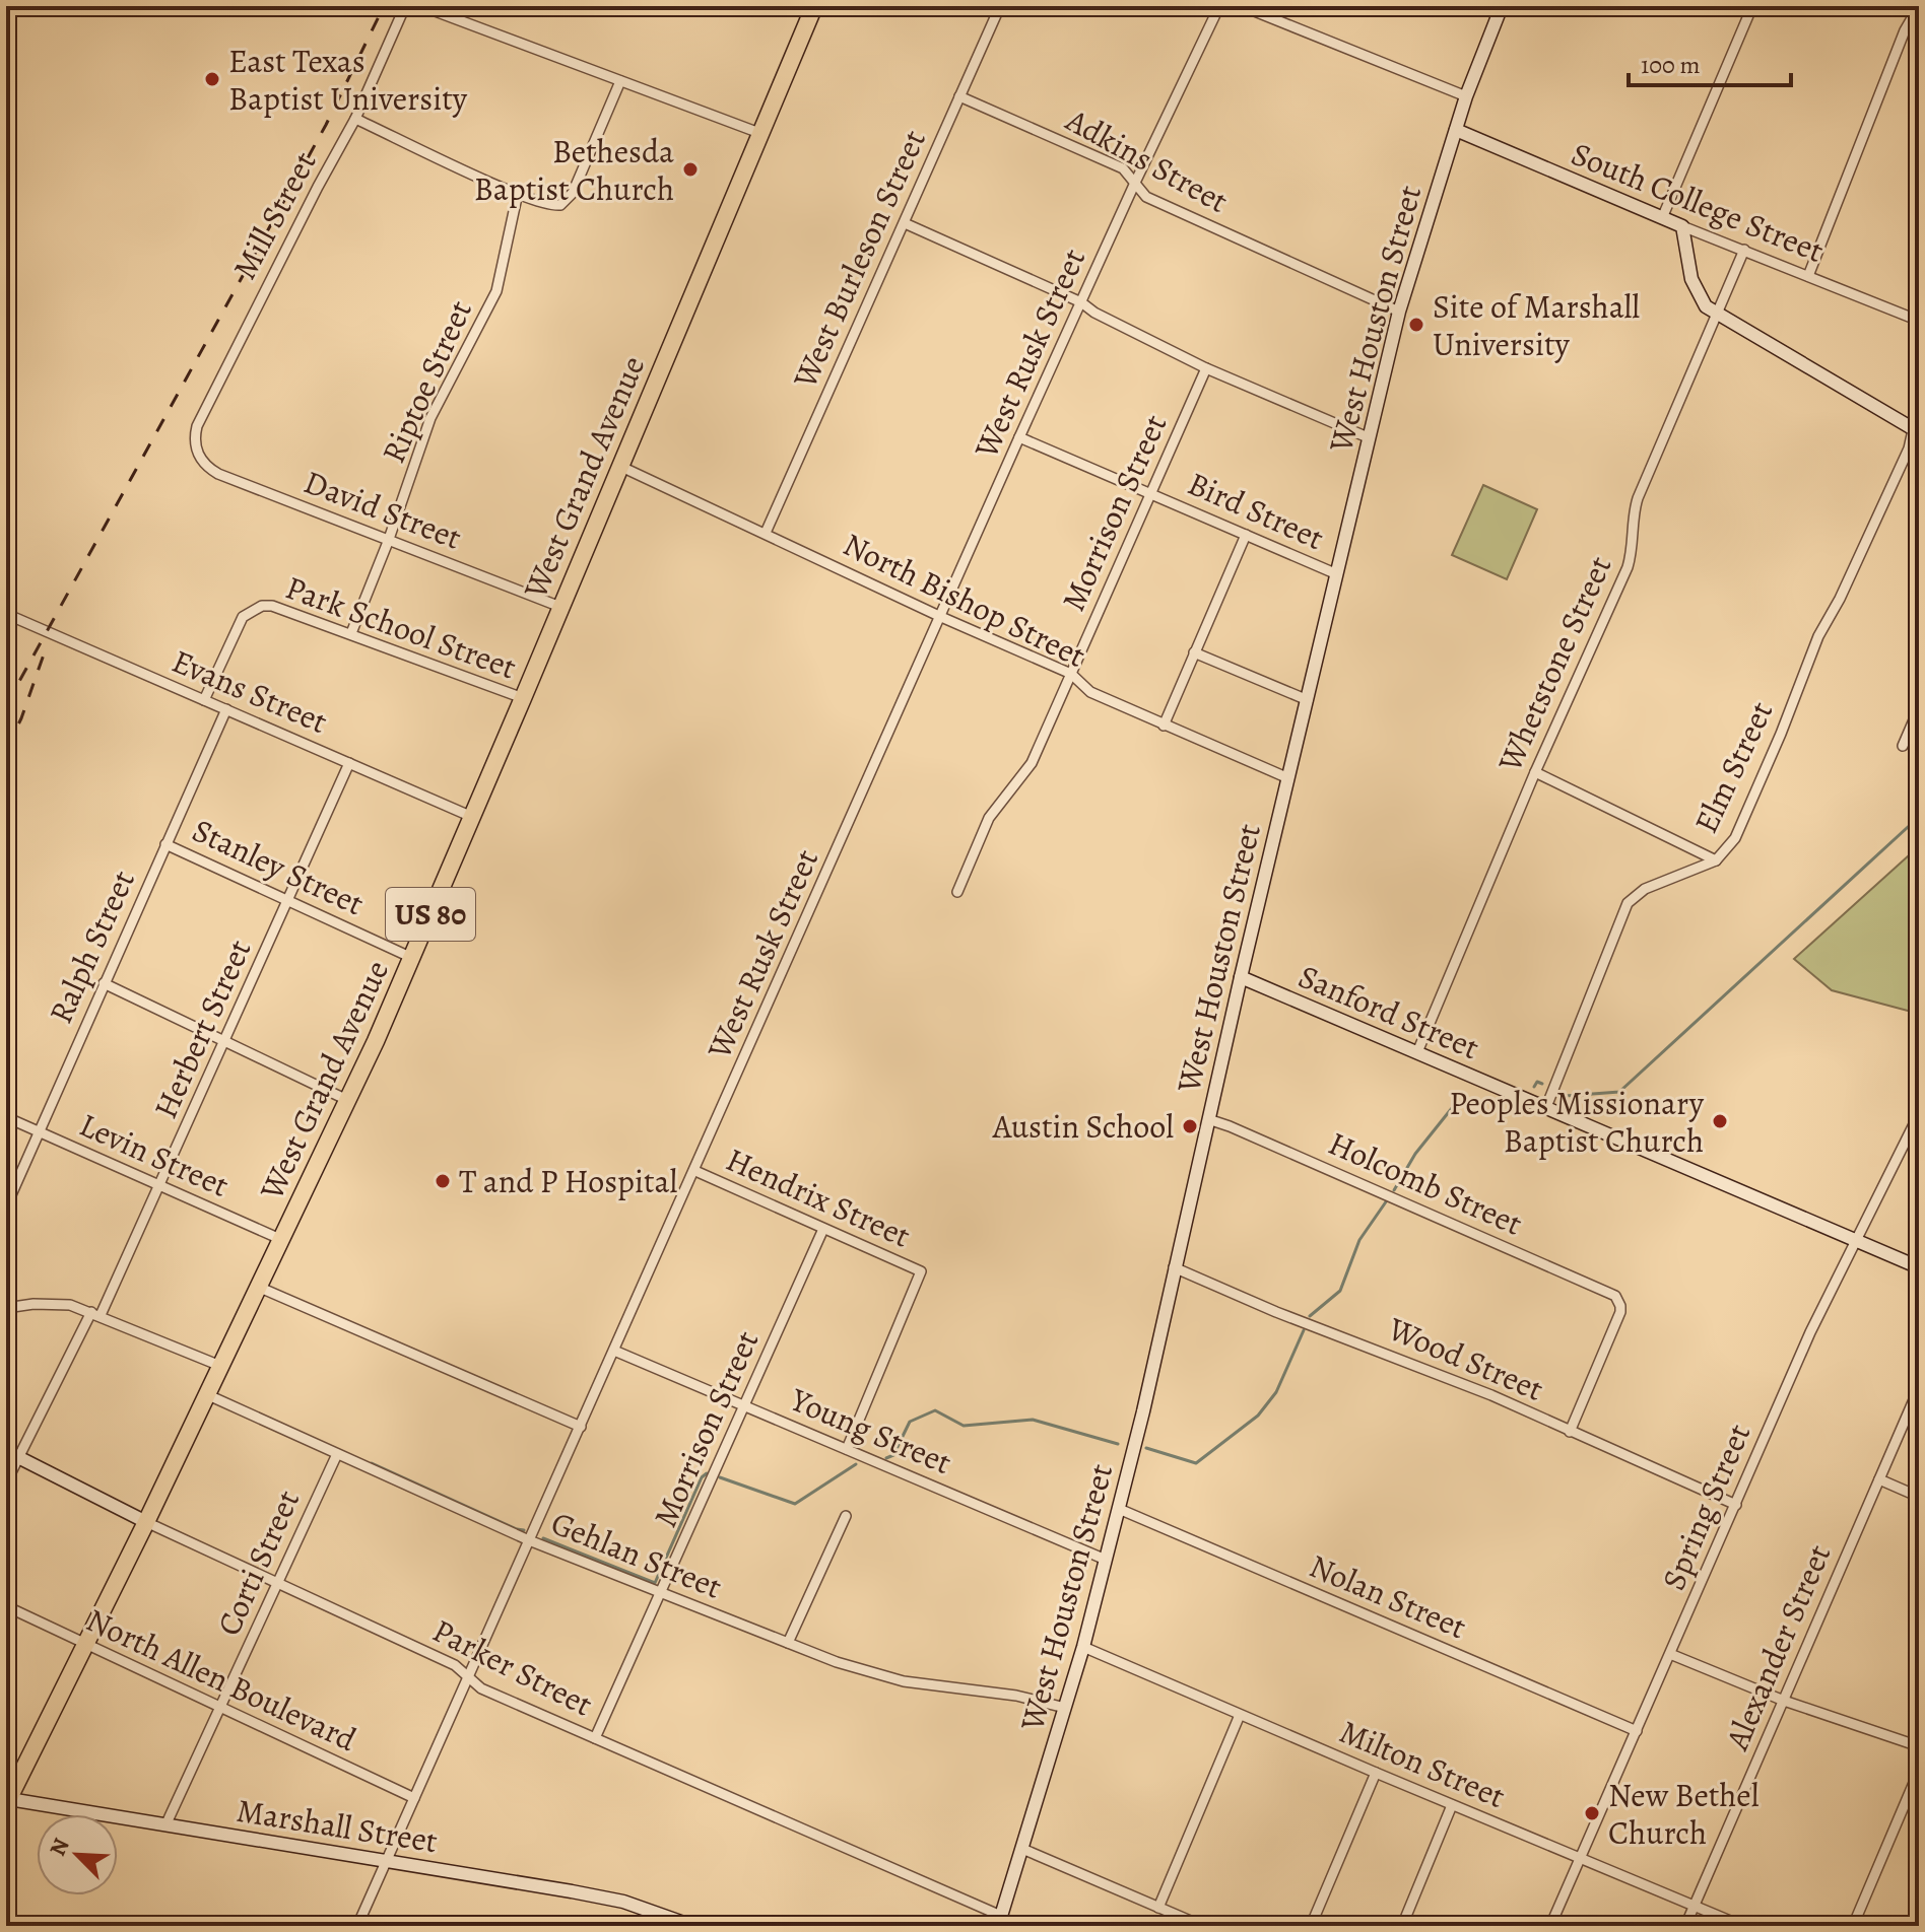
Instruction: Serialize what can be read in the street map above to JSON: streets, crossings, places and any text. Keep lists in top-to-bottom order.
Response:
{
  "streets": {
    "highway": ["West Grand Avenue", "US 80"],
    "street": [
      "Adkins Street",
      "South College Street",
      "Mill Street",
      "West Burleson Street",
      "West Houston Street",
      "West Rusk Street",
      "Riptoe Street",
      "David Street",
      "Bird Street",
      "Morrison Street",
      "North Bishop Street",
      "Park School Street",
      "Whetstone Street",
      "Evans Street",
      "Elm Street",
      "Stanley Street",
      "Ralph Street",
      "Sanford Street",
      "Herbert Street",
      "Levin Street",
      "Holcomb Street",
      "Hendrix Street",
      "Wood Street",
      "Young Street",
      "Spring Street",
      "Gehlan Street",
      "Corti Street",
      "Nolan Street",
      "Alexander Street",
      "Parker Street",
      "North Allen Boulevard",
      "Milton Street",
      "Marshall Street"
    ]
  },
  "crossings": [
    ["Adkins Street", "West Burleson Street"],
    ["Adkins Street", "West Houston Street"],
    ["Adkins Street", "West Rusk Street"],
    ["South College Street", "West Houston Street"],
    ["South College Street", "Whetstone Street"],
    ["Mill Street", "David Street"],
    ["West Burleson Street", "North Bishop Street"],
    ["West Houston Street", "Bird Street"],
    ["West Houston Street", "North Bishop Street"],
    ["West Houston Street", "Sanford Street"],
    ["West Houston Street", "Holcomb Street"],
    ["West Houston Street", "Wood Street"],
    ["West Houston Street", "Young Street"],
    ["West Houston Street", "Gehlan Street"],
    ["West Houston Street", "Nolan Street"],
    ["West Houston Street", "Parker Street"],
    ["West Houston Street", "Milton Street"],
    ["West Rusk Street", "Bird Street"],
    ["West Rusk Street", "North Bishop Street"],
    ["West Rusk Street", "Hendrix Street"],
    ["West Rusk Street", "Young Street"],
    ["West Rusk Street", "Gehlan Street"],
    ["West Rusk Street", "Parker Street"],
    ["West Rusk Street", "North Allen Boulevard"],
    ["West Rusk Street", "Marshall Street"],
    ["Riptoe Street", "David Street"],
    ["Riptoe Street", "Park School Street"],
    ["West Grand Avenue", "David Street"],
    ["West Grand Avenue", "North Bishop Street"],
    ["West Grand Avenue", "Park School Street"],
    ["West Grand Avenue", "Evans Street"],
    ["West Grand Avenue", "Stanley Street"],
    ["West Grand Avenue", "Levin Street"],
    ["West Grand Avenue", "Gehlan Street"],
    ["West Grand Avenue", "Parker Street"],
    ["West Grand Avenue", "North Allen Boulevard"],
    ["West Grand Avenue", "Marshall Street"],
    ["Bird Street", "Morrison Street"],
    ["Morrison Street", "North Bishop Street"],
    ["Morrison Street", "Hendrix Street"],
    ["Morrison Street", "Young Street"],
    ["Morrison Street", "Gehlan Street"],
    ["Morrison Street", "Parker Street"],
    ["Park School Street", "Evans Street"],
    ["Whetstone Street", "Sanford Street"],
    ["Evans Street", "Ralph Street"],
    ["Evans Street", "Herbert Street"],
    ["Elm Street", "Sanford Street"],
    ["Stanley Street", "Ralph Street"],
    ["Stanley Street", "Herbert Street"],
    ["Ralph Street", "Levin Street"],
    ["Sanford Street", "Spring Street"],
    ["Herbert Street", "Levin Street"],
    ["Herbert Street", "Parker Street"],
    ["Holcomb Street", "Wood Street"],
    ["Hendrix Street", "Young Street"],
    ["Wood Street", "Spring Street"],
    ["Spring Street", "Nolan Street"],
    ["Spring Street", "Milton Street"],
    ["Gehlan Street", "Corti Street"],
    ["Corti Street", "Parker Street"],
    ["Corti Street", "North Allen Boulevard"],
    ["Corti Street", "Marshall Street"],
    ["Alexander Street", "Milton Street"]
  ],
  "places": [
    "East Texas Baptist University",
    "Bethesda Baptist Church",
    "Site of Marshall University",
    "Peoples Missionary Baptist Church",
    "Austin School",
    "T and P Hospital",
    "New Bethel Church"
  ],
  "scale_bar": "100 m",
  "north": "top left"
}
